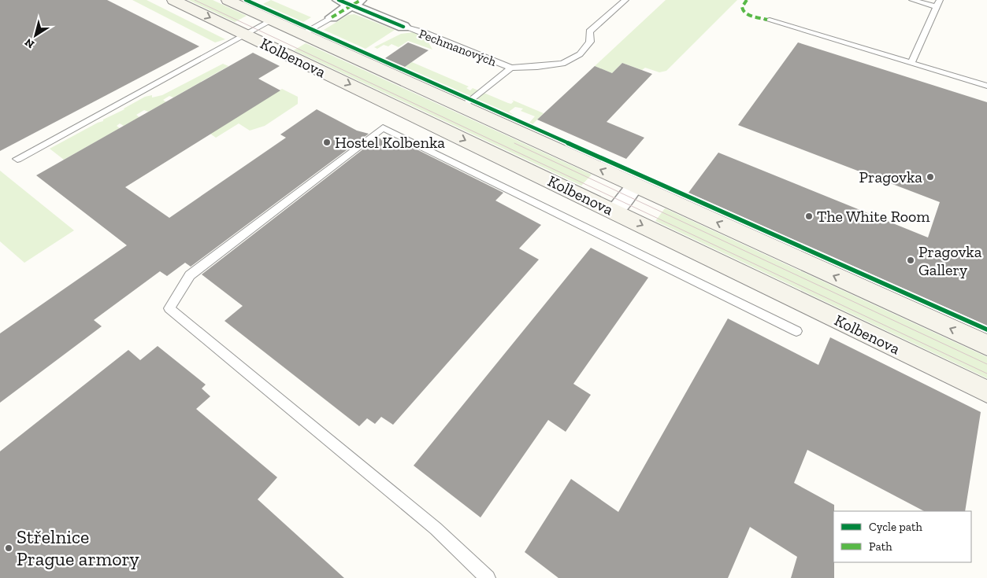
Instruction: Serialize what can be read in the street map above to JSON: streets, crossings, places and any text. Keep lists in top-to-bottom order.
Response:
{
  "streets": {
    "main road": ["Kolbenova"],
    "street": ["Pechmanových"]
  },
  "places": [
    "Hostel Kolbenka",
    "Pragovka",
    "The White Room",
    "Pragovka Gallery",
    "Střelnice Prague armory"
  ],
  "legend": ["Cycle path", "Path"],
  "north": "bottom left"
}
